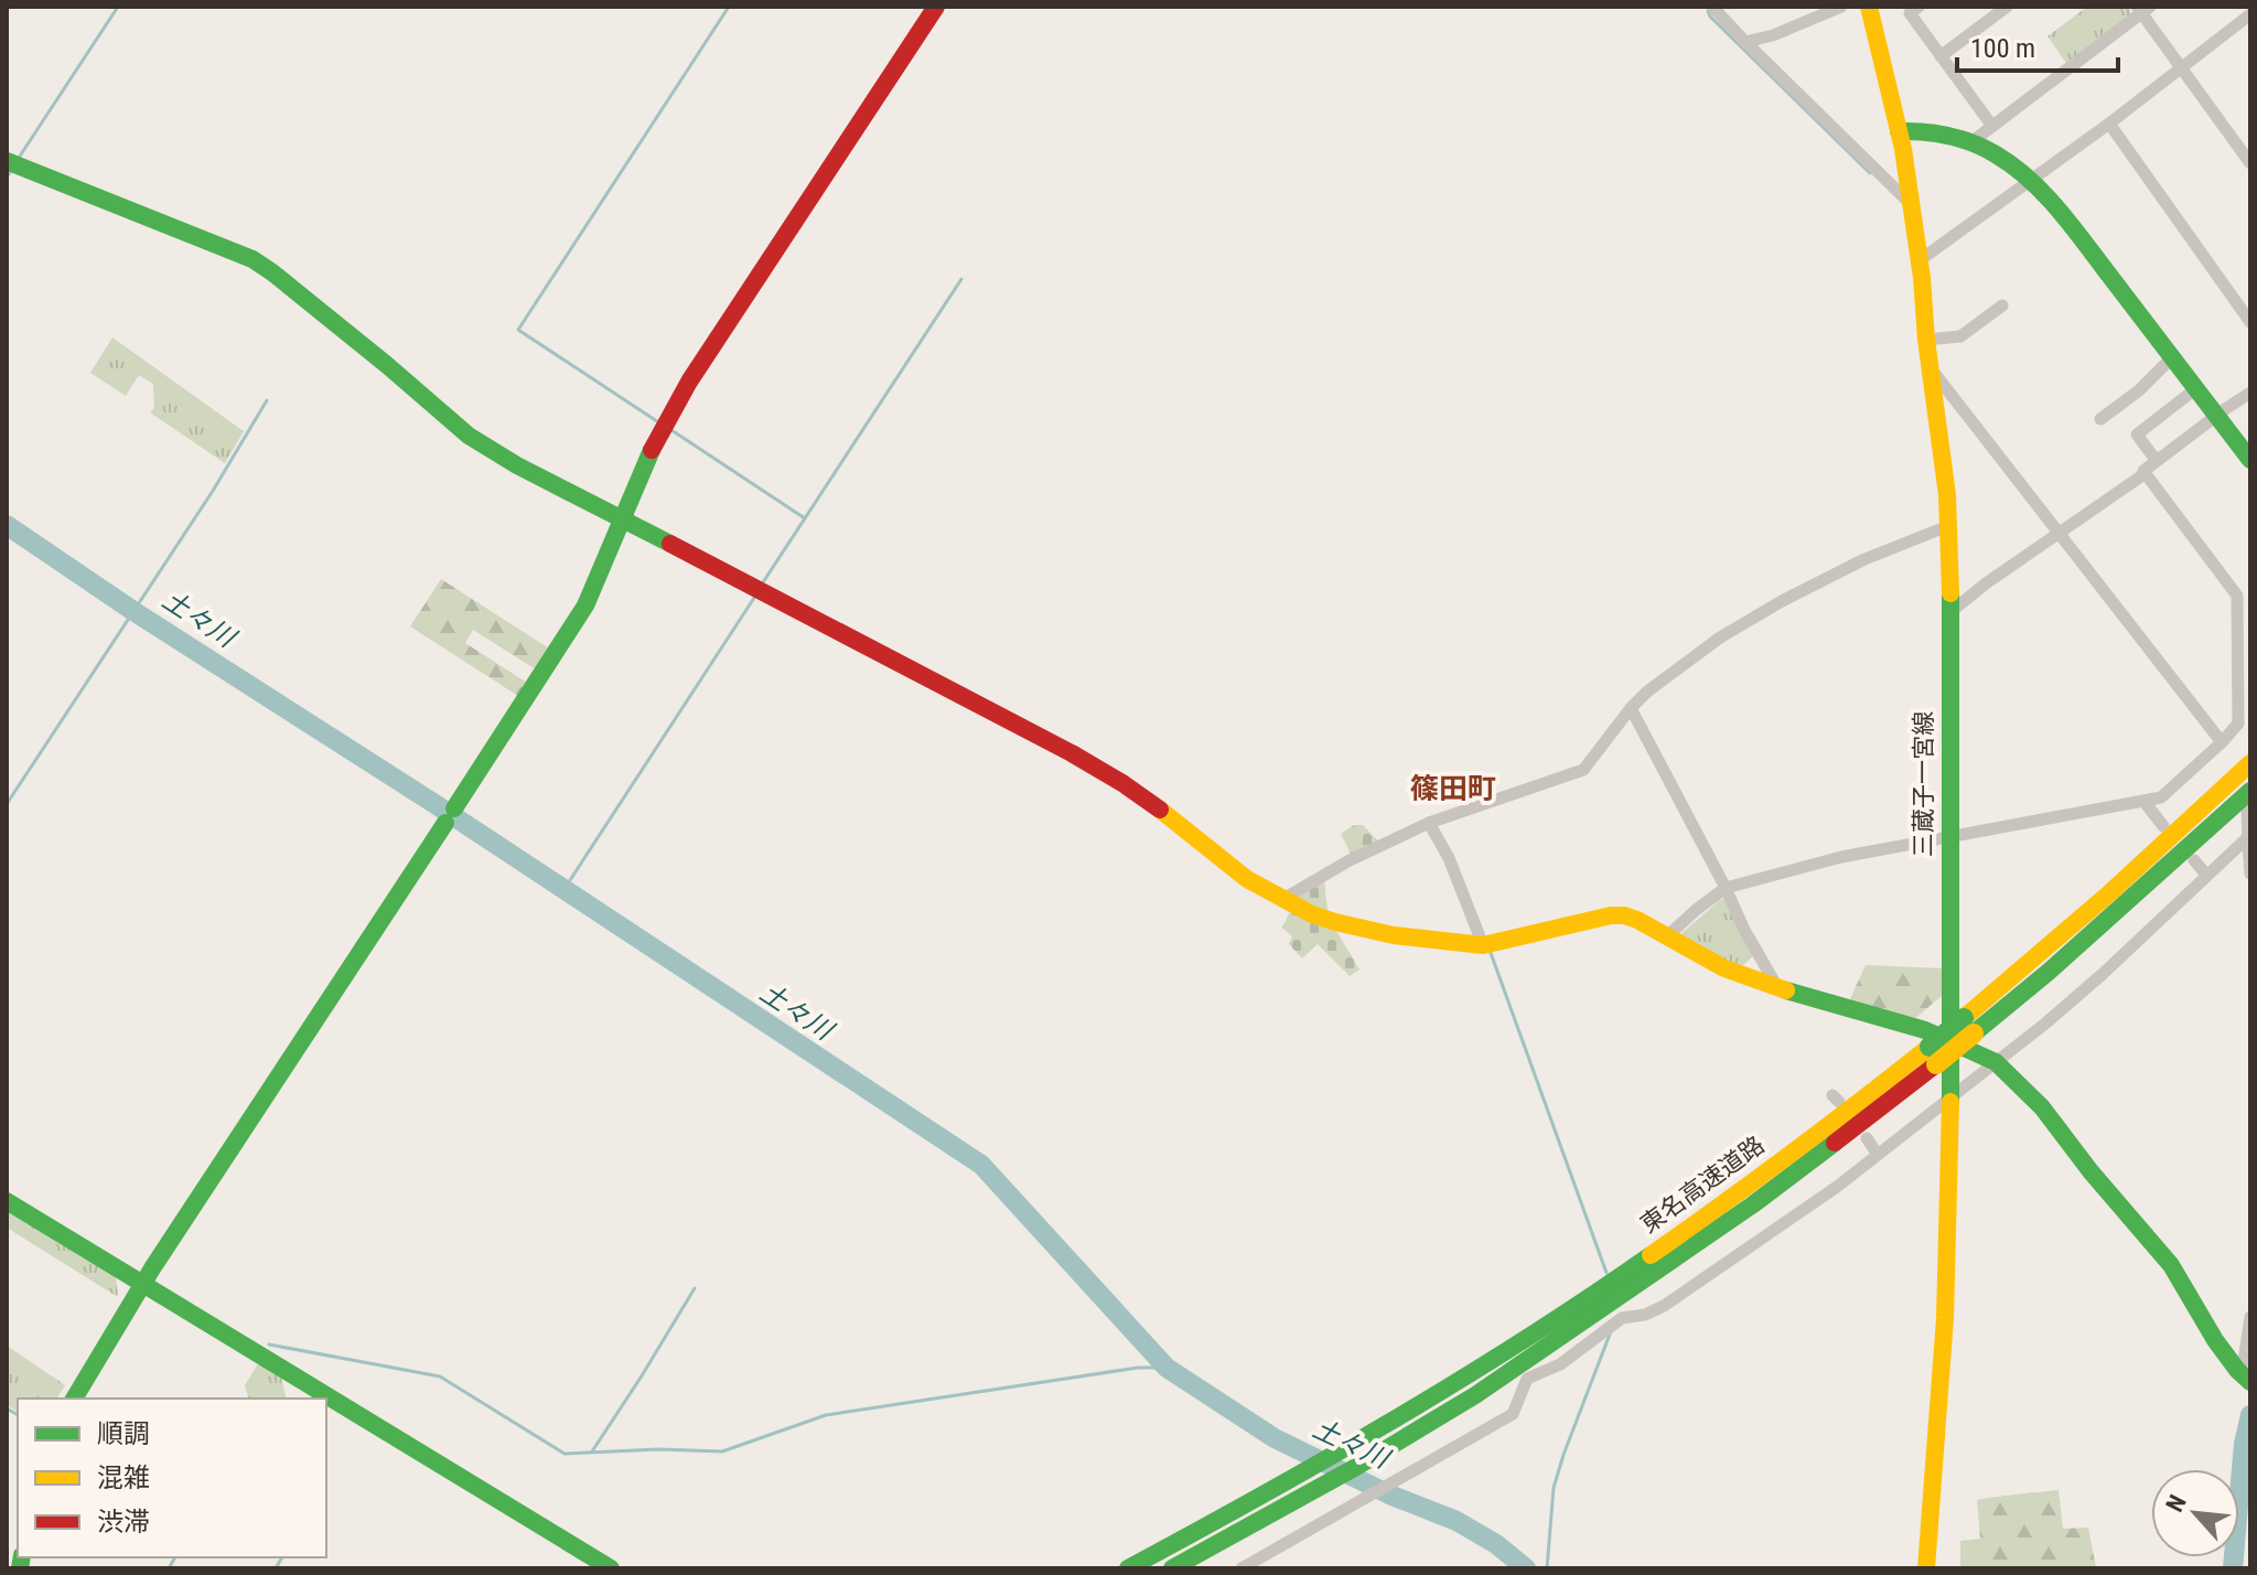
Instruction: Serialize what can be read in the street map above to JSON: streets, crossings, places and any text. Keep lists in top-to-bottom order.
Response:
{
  "streets": {
    "main road": ["三蔵子一宮線", "東名高速道路"]
  },
  "crossings": [
    ["三蔵子一宮線", "東名高速道路"]
  ],
  "districts": ["篠田町"],
  "water": ["土々川"],
  "legend": ["順調", "混雑", "渋滞"],
  "scale_bar": "100 m",
  "north": "top left"
}
